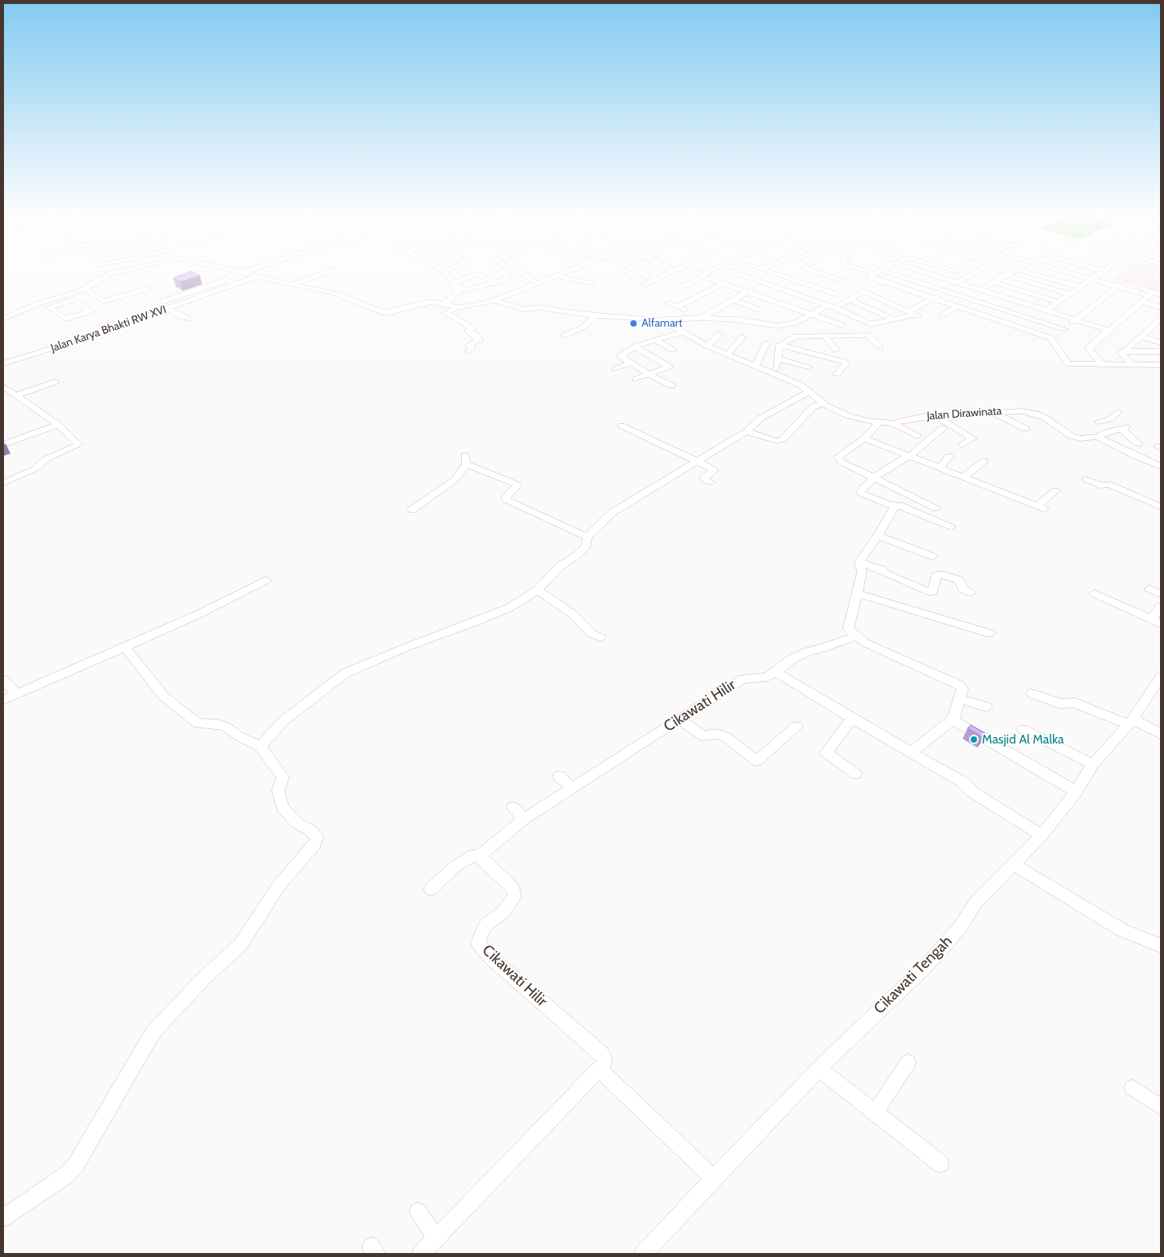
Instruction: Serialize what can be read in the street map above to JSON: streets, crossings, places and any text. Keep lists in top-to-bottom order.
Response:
{
  "streets": {
    "street": [
      "Jalan Karya Bhakti RW XVI",
      "Jalan Dirawinata",
      "Cikawati Hilir",
      "Cikawati Tengah"
    ]
  },
  "places": ["Alfamart", "Masjid Al Malka"]
}
